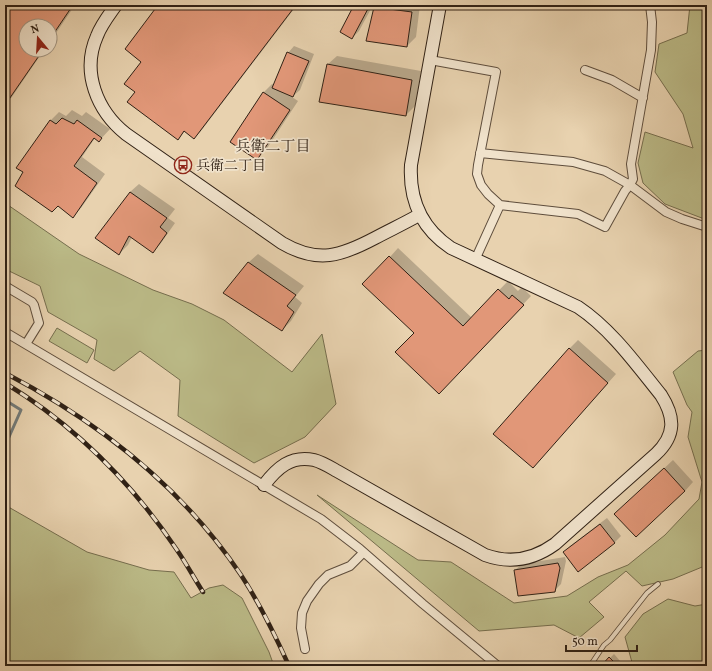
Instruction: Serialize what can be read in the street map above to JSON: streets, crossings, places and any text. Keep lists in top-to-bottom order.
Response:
{
  "districts": ["兵衛二丁目"],
  "places": {
    "bus stop": ["兵衛二丁目"]
  },
  "scale_bar": "50 m",
  "north": "top"
}
